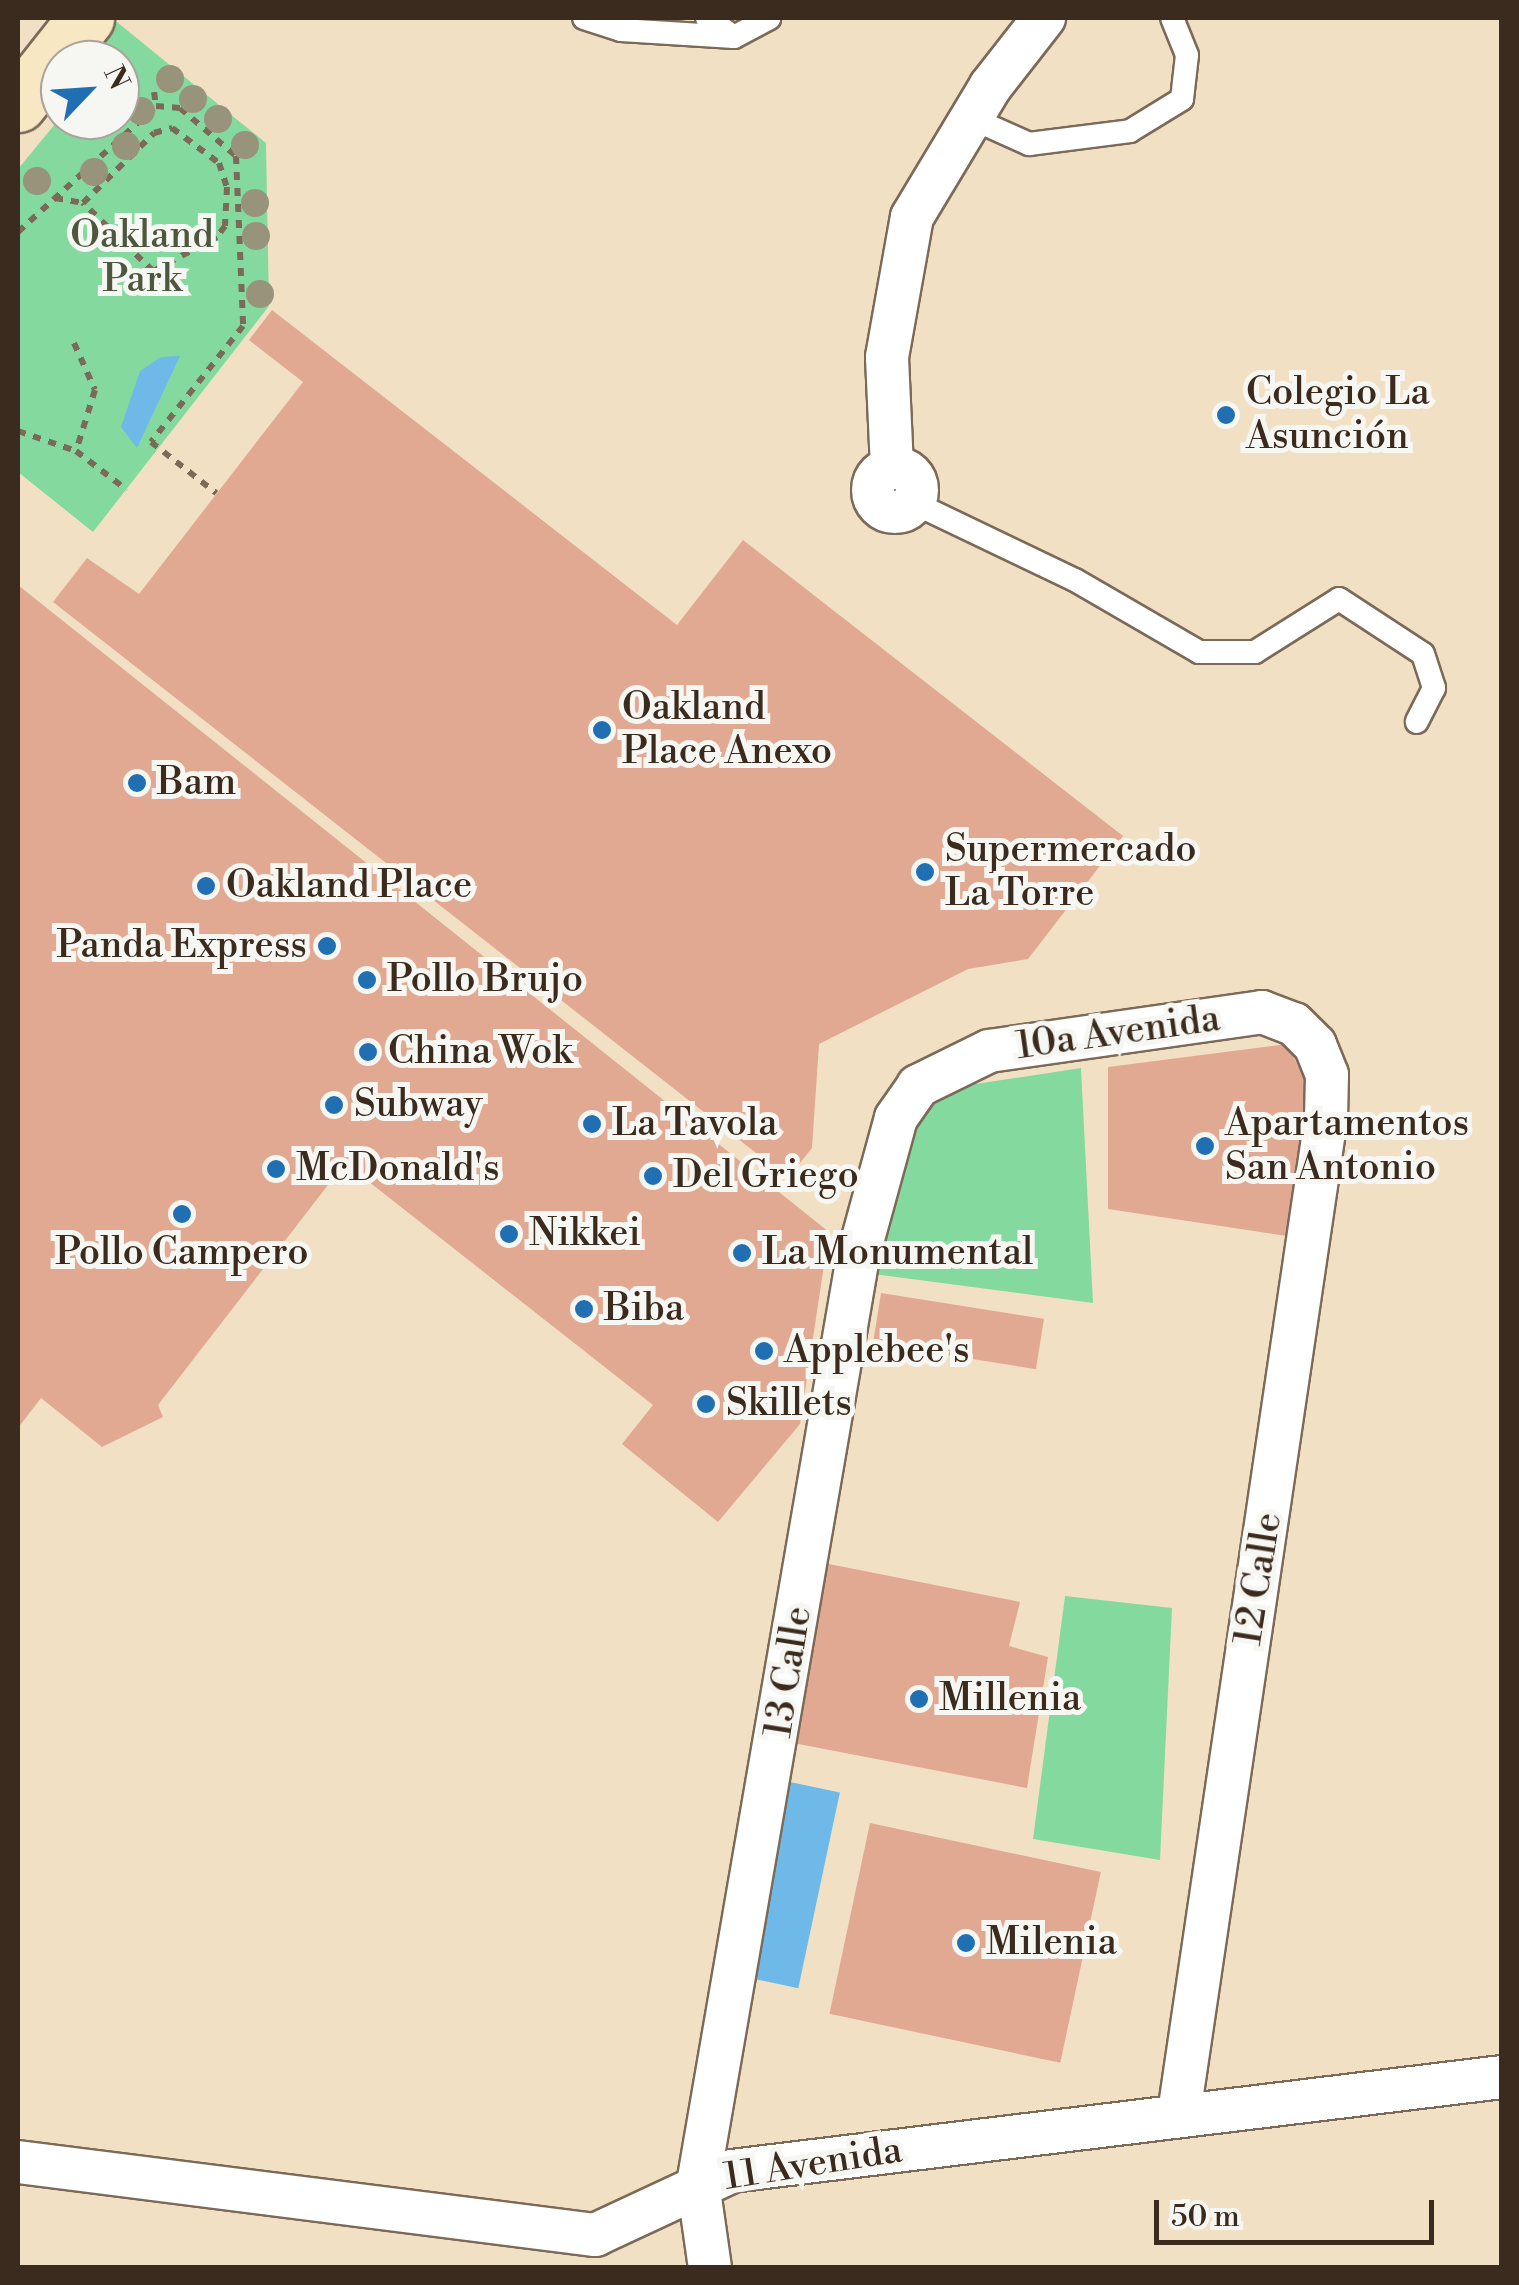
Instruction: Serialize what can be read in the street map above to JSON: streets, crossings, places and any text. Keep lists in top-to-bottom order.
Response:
{
  "streets": {
    "street": [
      "10a Avenida",
      "12 Calle",
      "13 Calle",
      "11 Avenida"
    ]
  },
  "crossings": [
    ["10a Avenida", "12 Calle"],
    ["10a Avenida", "13 Calle"],
    ["12 Calle", "11 Avenida"],
    ["13 Calle", "11 Avenida"]
  ],
  "parks": ["Oakland Park"],
  "places": [
    "Colegio La Asunción",
    "Oakland Place Anexo",
    "Bam",
    "Supermercado La Torre",
    "Oakland Place",
    "Panda Express",
    "Pollo Brujo",
    "China Wok",
    "Subway",
    "La Tavola",
    "Apartamentos San Antonio",
    "McDonald's",
    "Del Griego",
    "Pollo Campero",
    "Nikkei",
    "La Monumental",
    "Biba",
    "Applebee's",
    "Skillets",
    "Millenia",
    "Milenia"
  ],
  "scale_bar": "50 m",
  "north": "top right"
}
